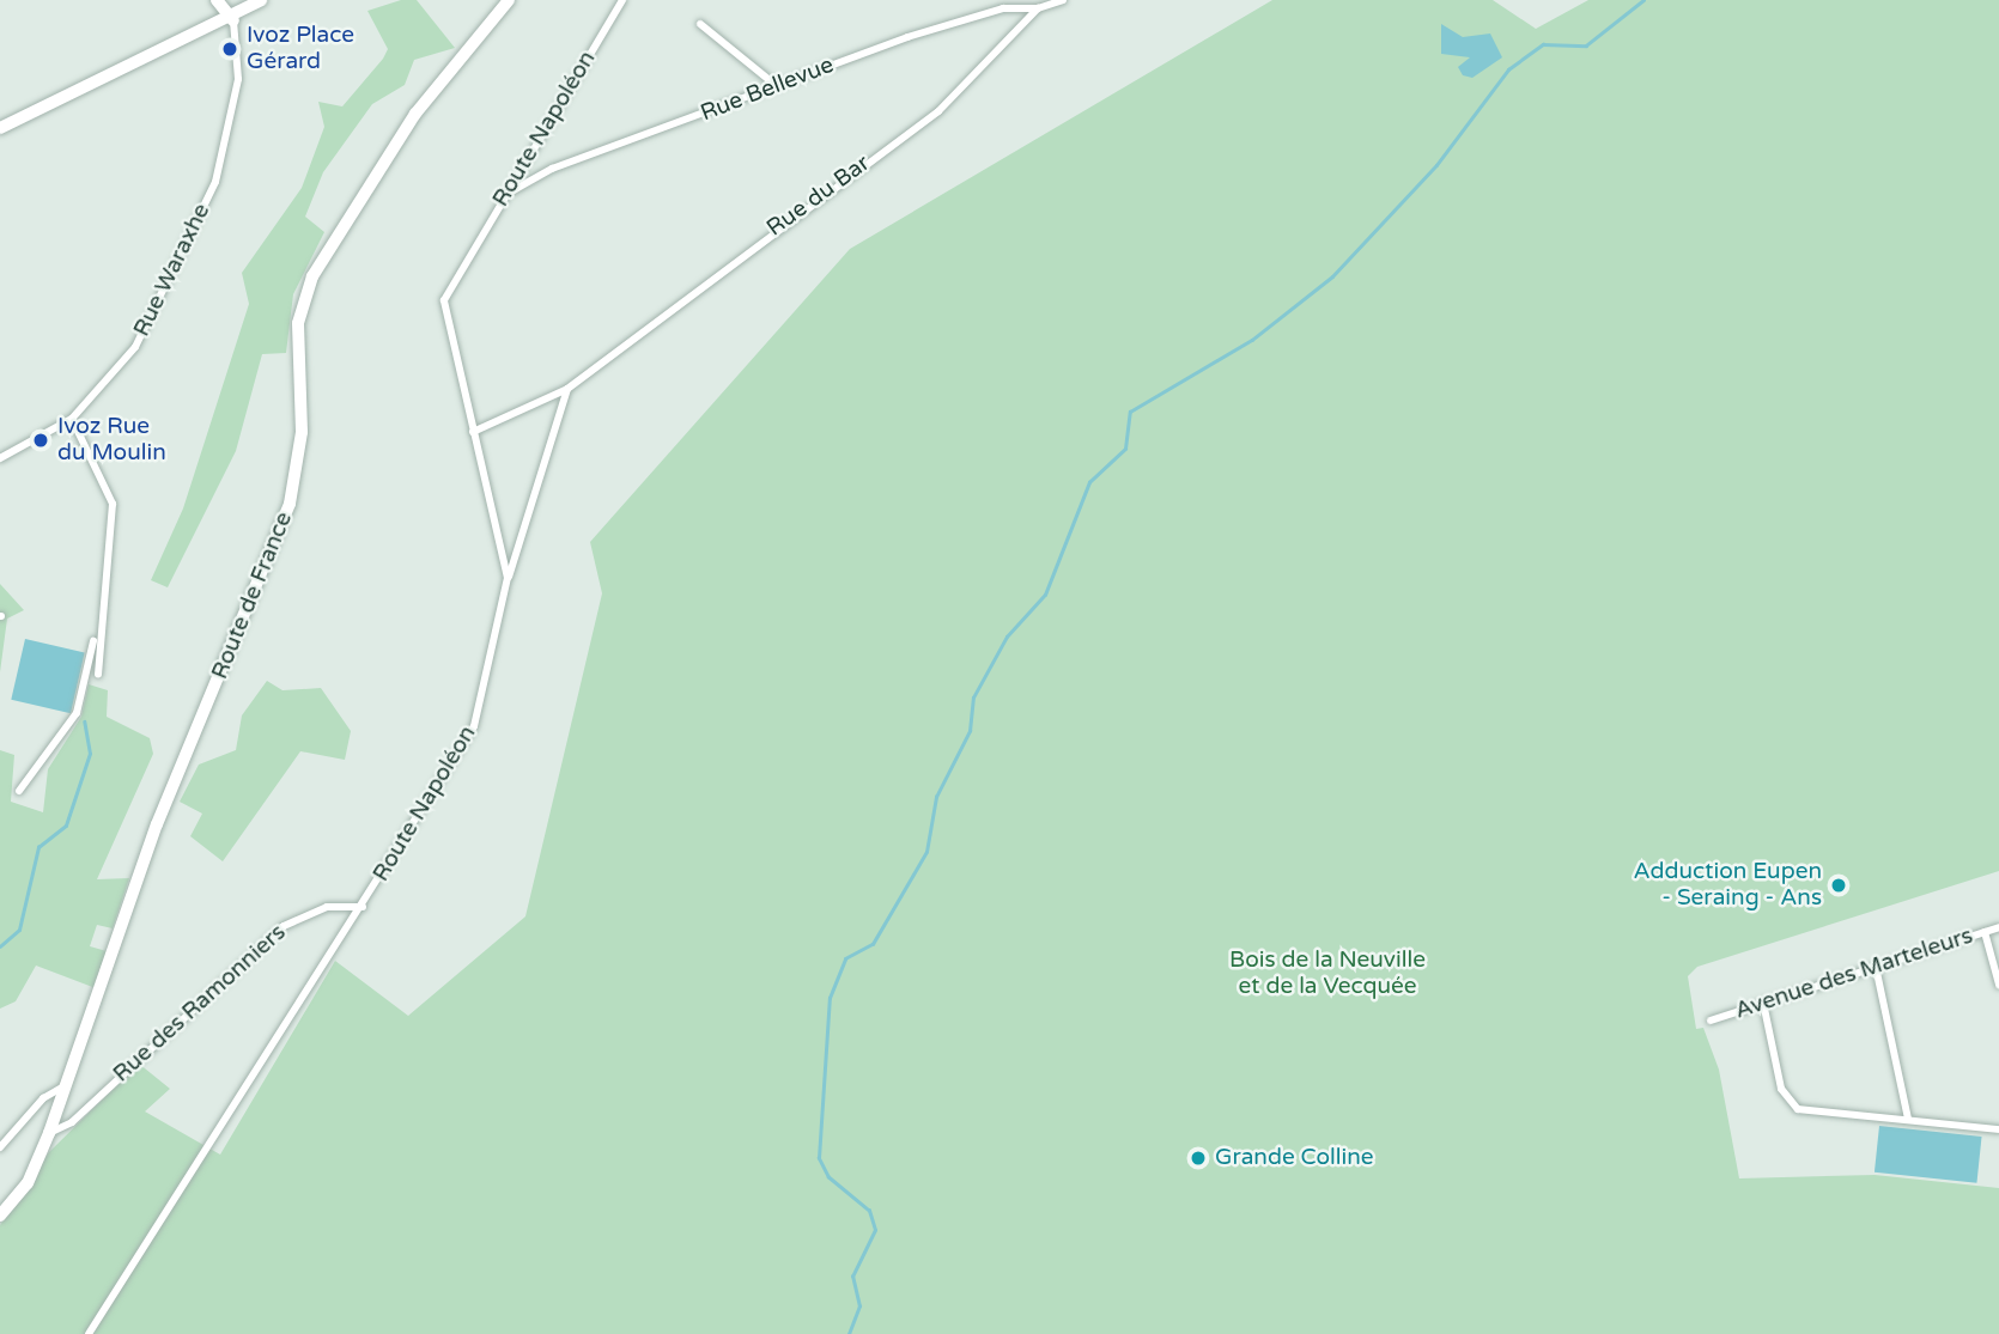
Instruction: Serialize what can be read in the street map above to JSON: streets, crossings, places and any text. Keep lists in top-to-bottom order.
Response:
{
  "streets": {
    "main road": ["Route de France"],
    "street": [
      "Rue Bellevue",
      "Route Napoléon",
      "Rue du Bar",
      "Rue Waraxhe",
      "Avenue des Marteleurs",
      "Rue des Ramonniers"
    ]
  },
  "crossings": [
    ["Rue Bellevue", "Route Napoléon"],
    ["Rue Bellevue", "Rue du Bar"],
    ["Route Napoléon", "Rue du Bar"],
    ["Route Napoléon", "Rue des Ramonniers"],
    ["Route de France", "Rue des Ramonniers"]
  ],
  "parks": ["Bois de la Neuville et de la Vecquée"],
  "places": [
    "Ivoz Place Gérard",
    "Ivoz Rue du Moulin",
    "Adduction Eupen - Seraing - Ans",
    "Grande Colline"
  ]
}
